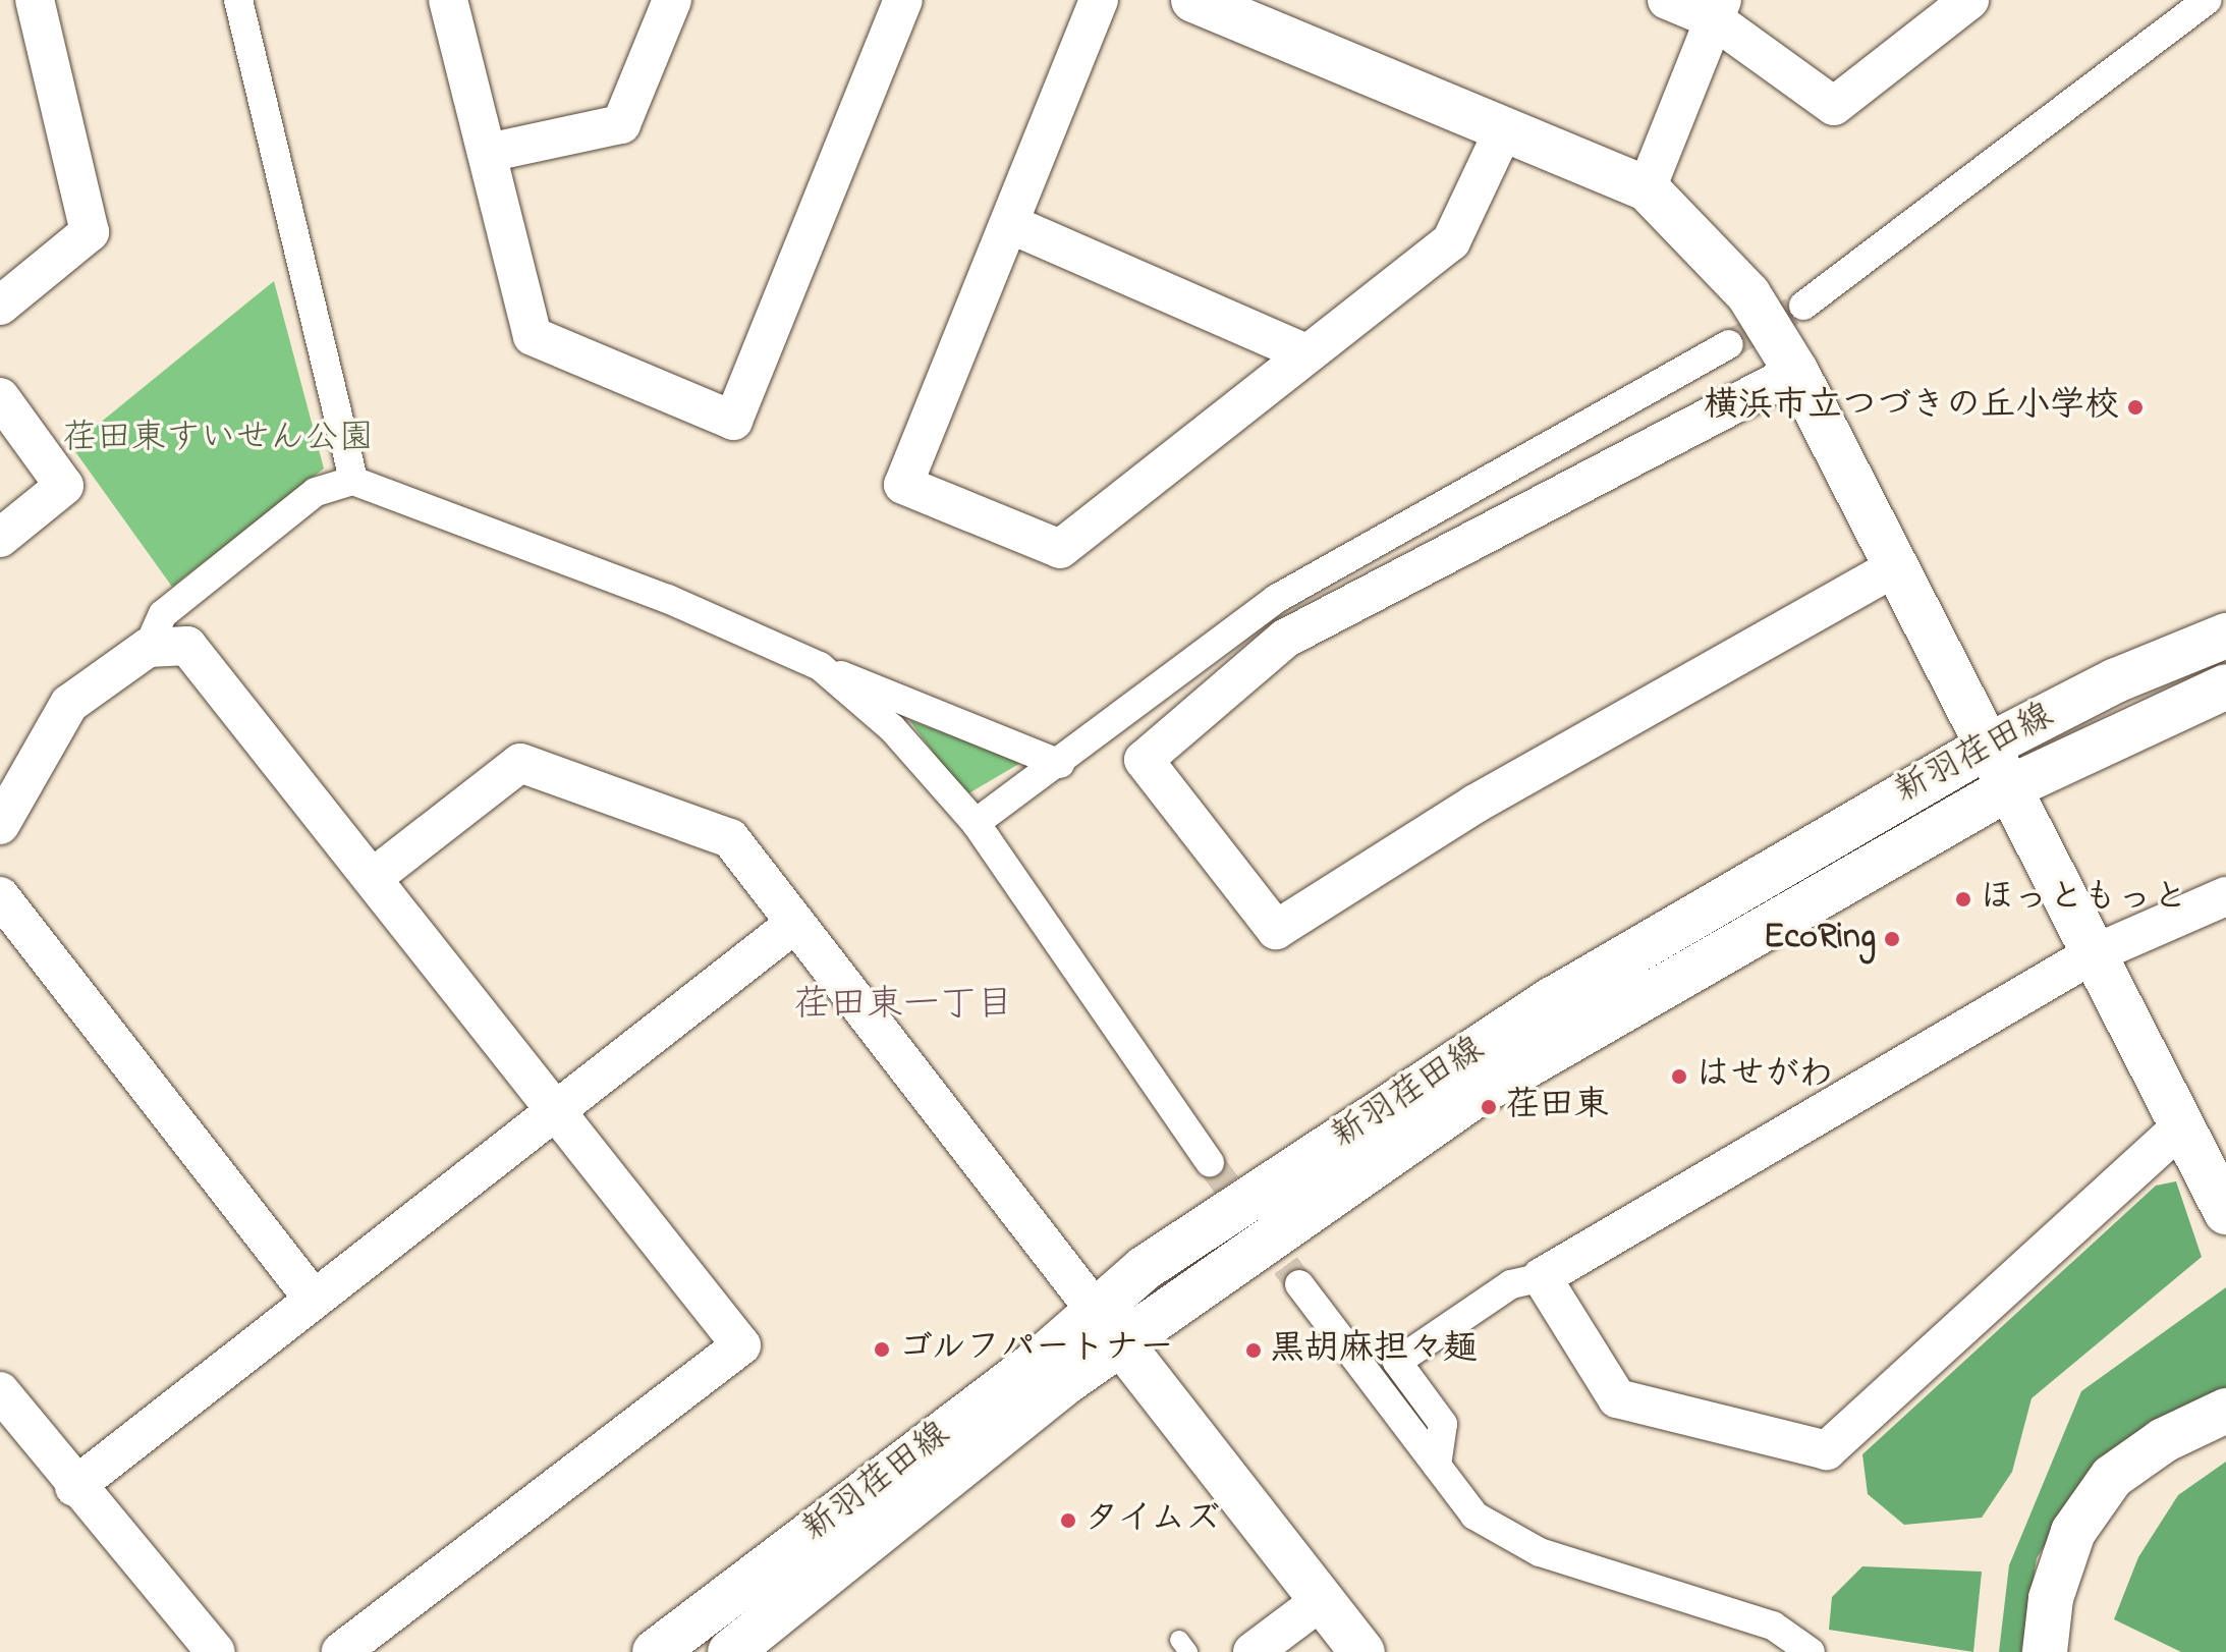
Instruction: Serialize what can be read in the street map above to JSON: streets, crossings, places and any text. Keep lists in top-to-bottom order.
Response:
{
  "streets": {
    "street": ["新羽荏田線"]
  },
  "districts": ["荏田東一丁目"],
  "parks": ["荏田東すいせん公園"],
  "places": [
    "横浜市立つづきの丘小学校",
    "ほっともっと",
    "EcoRing",
    "はせがわ",
    "荏田東",
    "ゴルフパートナー",
    "黒胡麻担々麺",
    "タイムズ"
  ]
}
